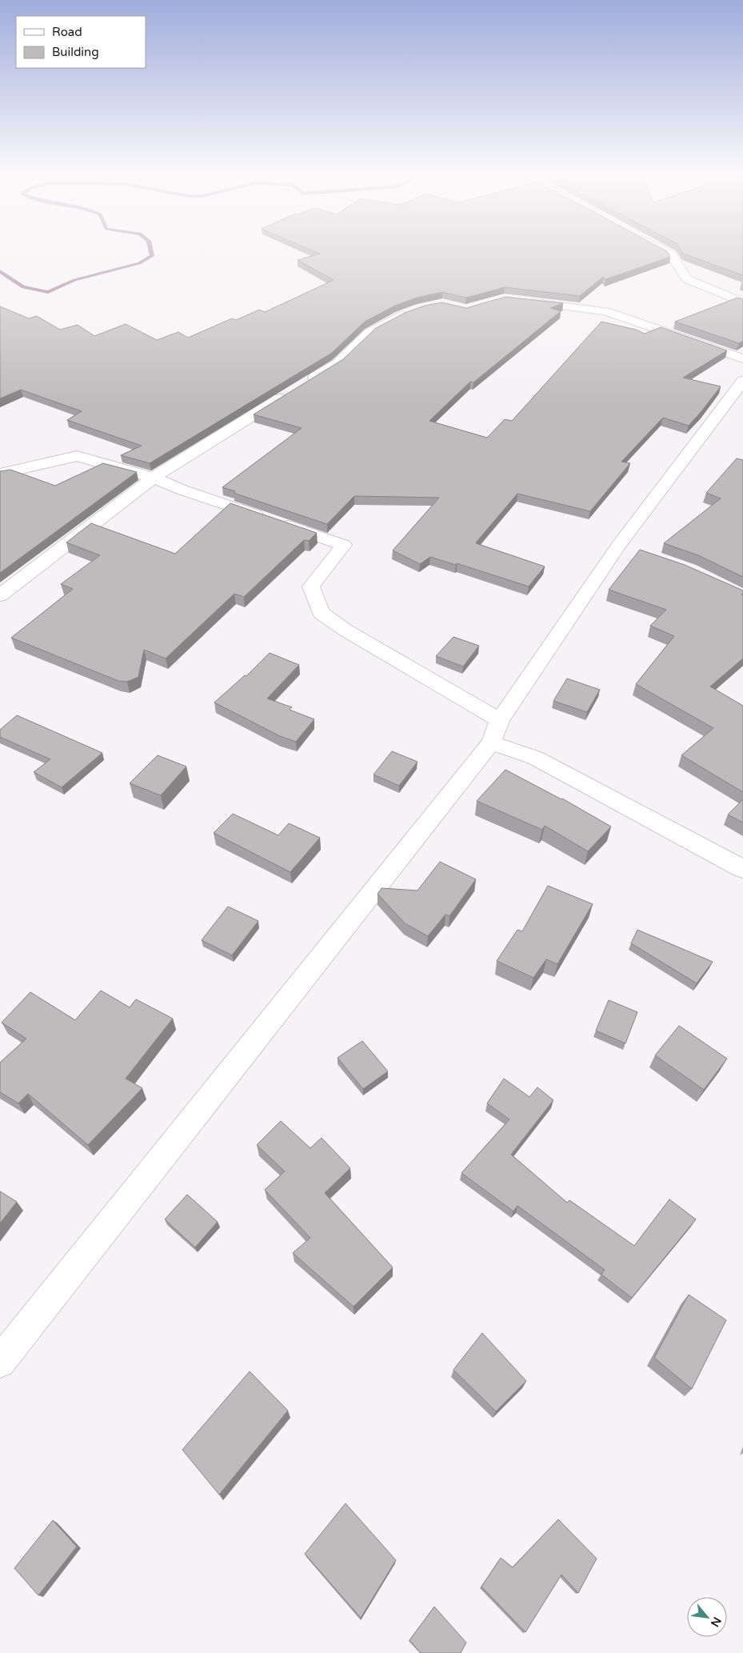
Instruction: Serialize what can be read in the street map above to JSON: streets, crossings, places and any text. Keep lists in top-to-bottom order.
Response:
{
  "legend": ["Road", "Building"],
  "north": "bottom right"
}
